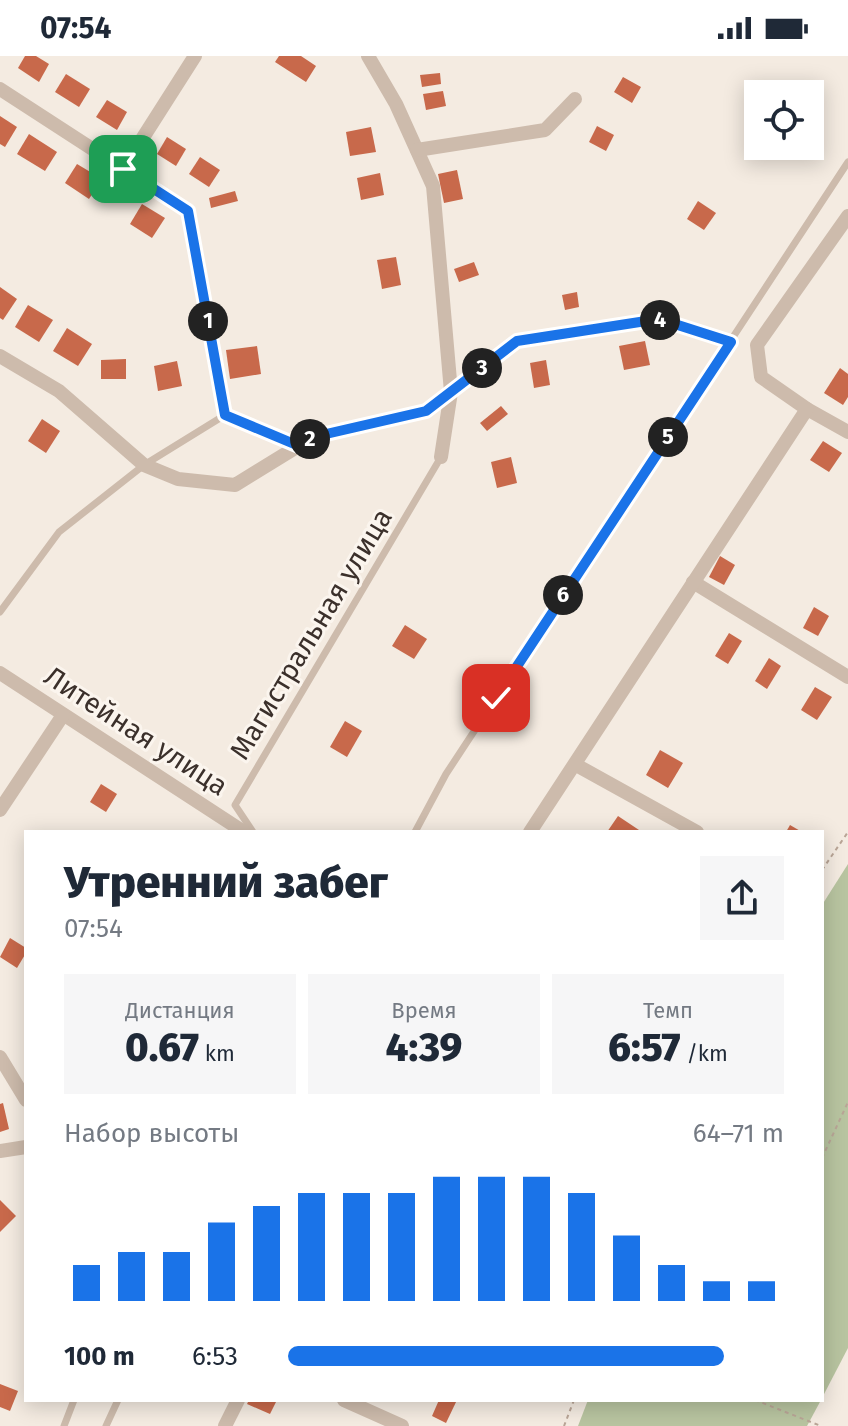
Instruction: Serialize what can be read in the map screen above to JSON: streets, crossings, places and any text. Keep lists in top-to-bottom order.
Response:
{
  "streets": {
    "street": ["Литейная улица"],
    "lane": ["Магистральная улица"]
  },
  "page": {
    "status": "07:54",
    "pins": [
      "4",
      "1",
      "3",
      "5",
      "2",
      "6"
    ],
    "heading": ["Утренний забег", "07:54"],
    "stats": [
      ["Дистанция", "0.67 km"],
      ["Время", "4:39"],
      ["Темп", "6:57 /km"]
    ],
    "chart": ["Набор высоты", "64–71 m"],
    "list": [
      {
        "name": "100 m",
        "note": "6:53"
      }
    ]
  }
}
